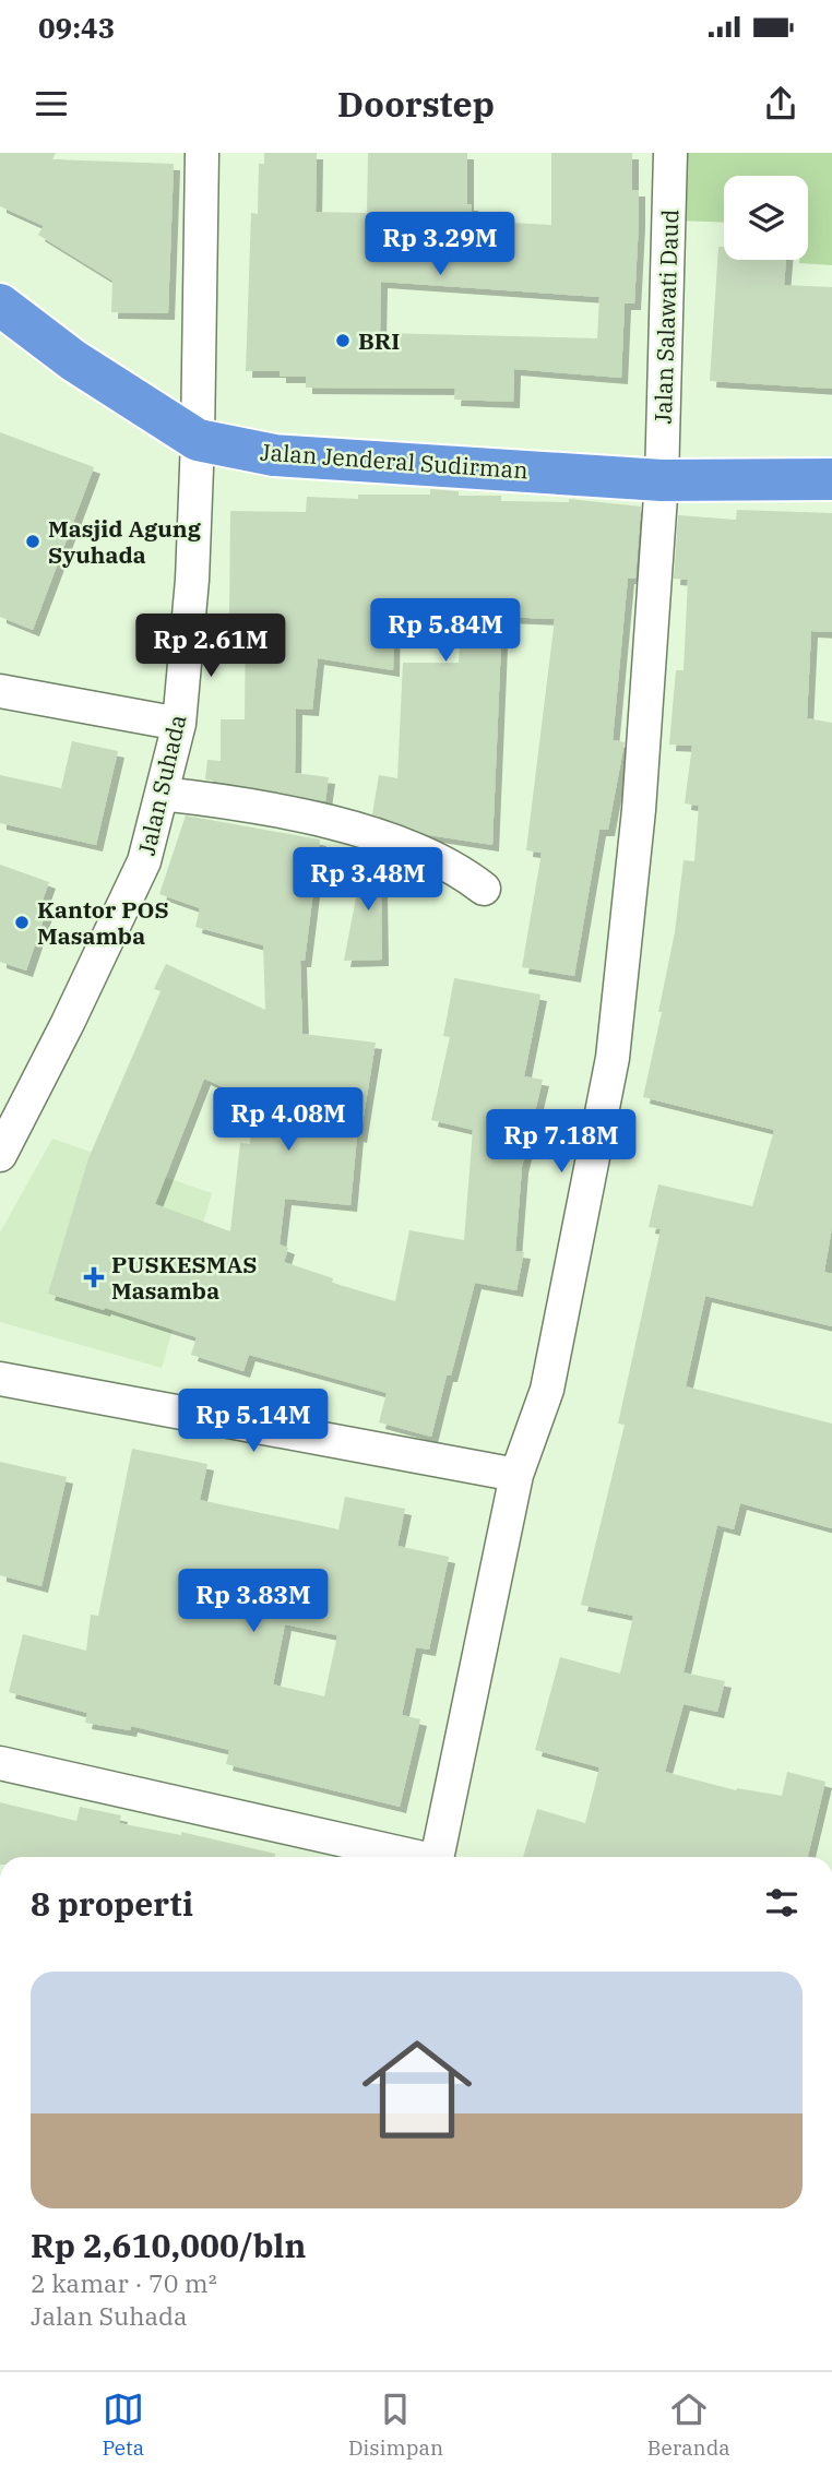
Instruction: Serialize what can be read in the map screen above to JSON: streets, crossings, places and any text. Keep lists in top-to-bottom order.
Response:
{
  "streets": {
    "highway": ["Jalan Jenderal Sudirman"],
    "street": ["Jalan Salawati Daud", "Jalan Suhada"]
  },
  "crossings": [
    ["Jalan Salawati Daud", "Jalan Jenderal Sudirman"],
    ["Jalan Jenderal Sudirman", "Jalan Suhada"]
  ],
  "places": {
    "other": ["BRI", "Masjid Agung Syuhada", "Kantor POS Masamba"],
    "health": ["PUSKESMAS Masamba"]
  },
  "page": {
    "status": "09:43",
    "header": "Doorstep",
    "price": [
      "Rp 3.29M",
      "Rp 5.84M",
      "Rp 2.61M",
      "Rp 3.48M",
      "Rp 4.08M",
      "Rp 7.18M",
      "Rp 5.14M",
      "Rp 3.83M"
    ],
    "heading": "8 properti",
    "list": [
      {
        "name": "Rp 2,610,000/bln",
        "note": "2 kamar · 70 m² · Jalan Suhada"
      }
    ],
    "tabs": ["Peta", "Disimpan", "Beranda"]
  }
}
